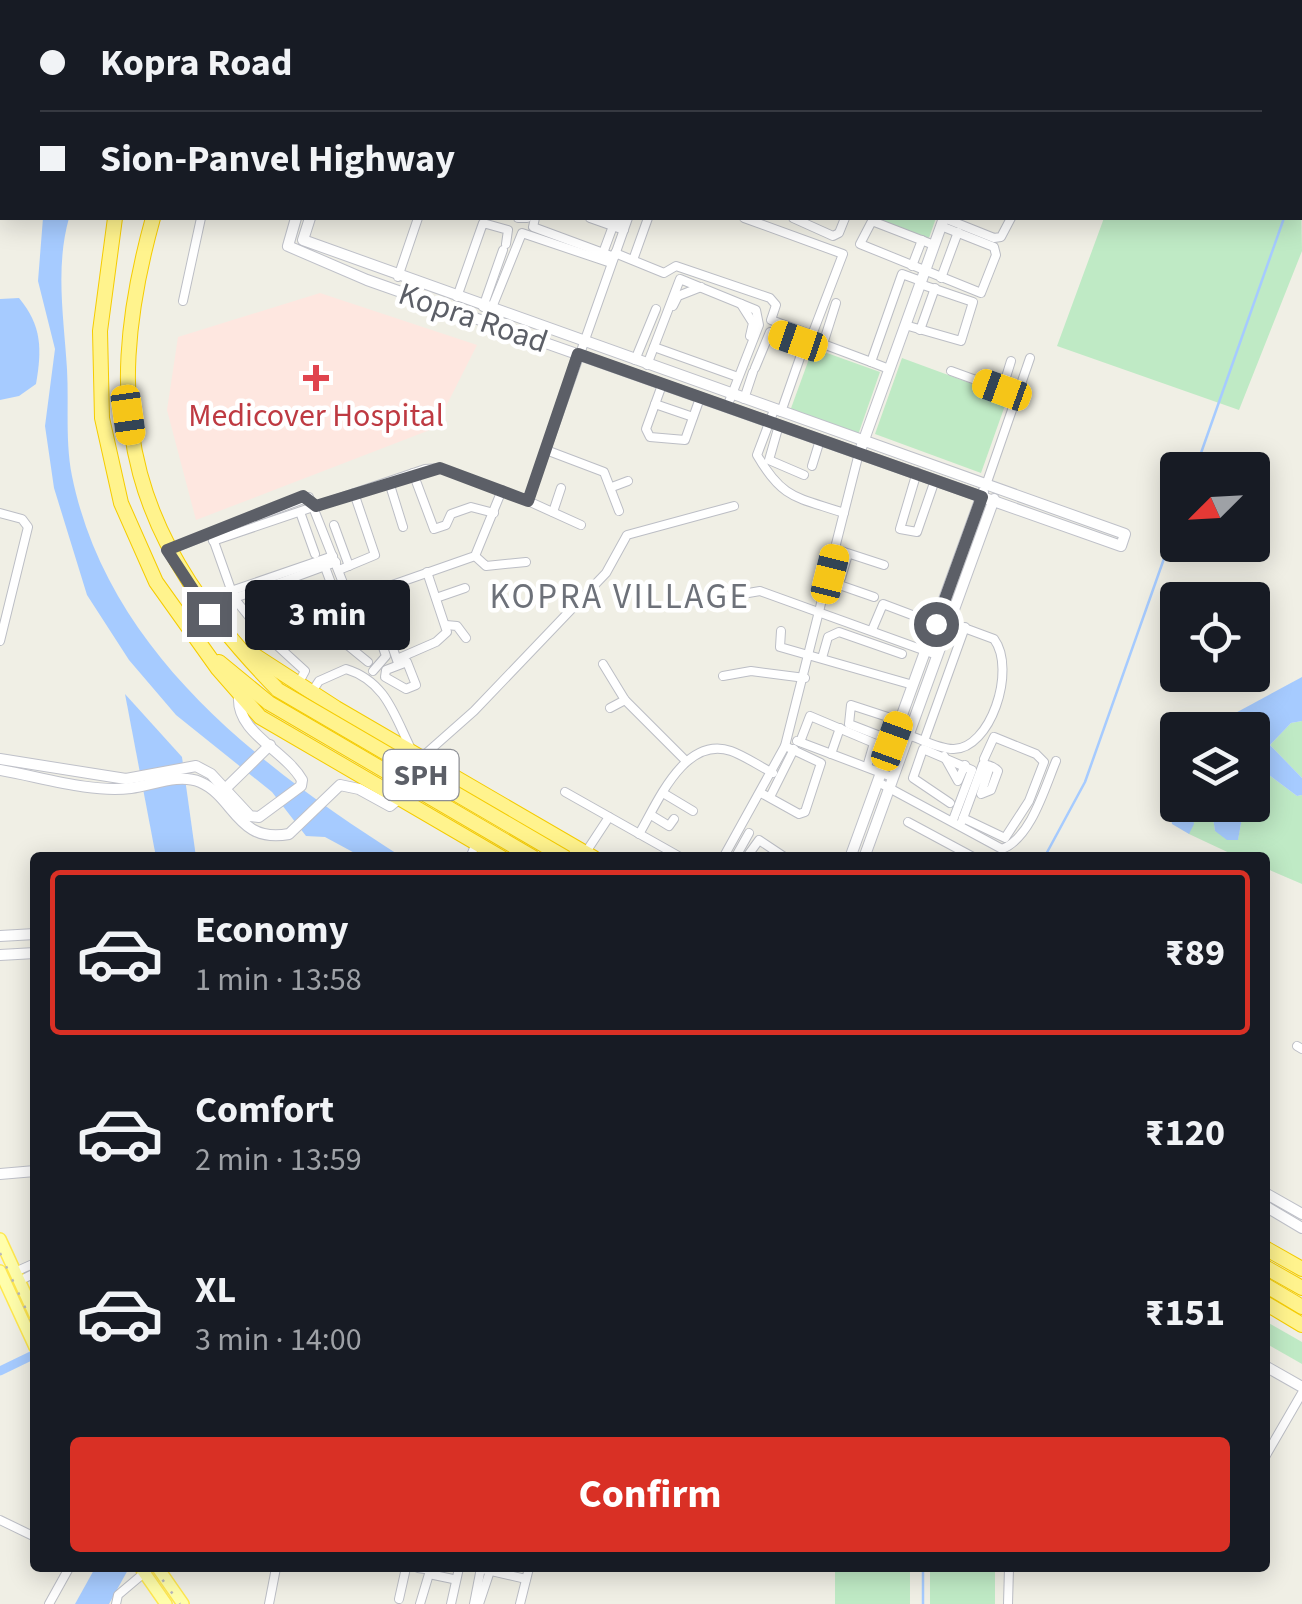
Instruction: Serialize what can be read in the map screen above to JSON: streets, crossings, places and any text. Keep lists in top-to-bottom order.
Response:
{
  "streets": {
    "highway": ["SPH"],
    "street": ["Kopra Road"]
  },
  "districts": ["KOPRA VILLAGE"],
  "places": {
    "health": ["Medicover Hospital"]
  },
  "north": "bottom left",
  "page": {
    "banner": ["Kopra Road", "Sion-Panvel Highway"],
    "bubble": "3 min",
    "list": [
      {
        "name": "Economy",
        "note": "1 min · 13:58",
        "value": "₹89"
      },
      {
        "name": "Comfort",
        "note": "2 min · 13:59",
        "value": "₹120"
      },
      {
        "name": "XL",
        "note": "3 min · 14:00",
        "value": "₹151"
      }
    ],
    "buttons": "Confirm"
  }
}
